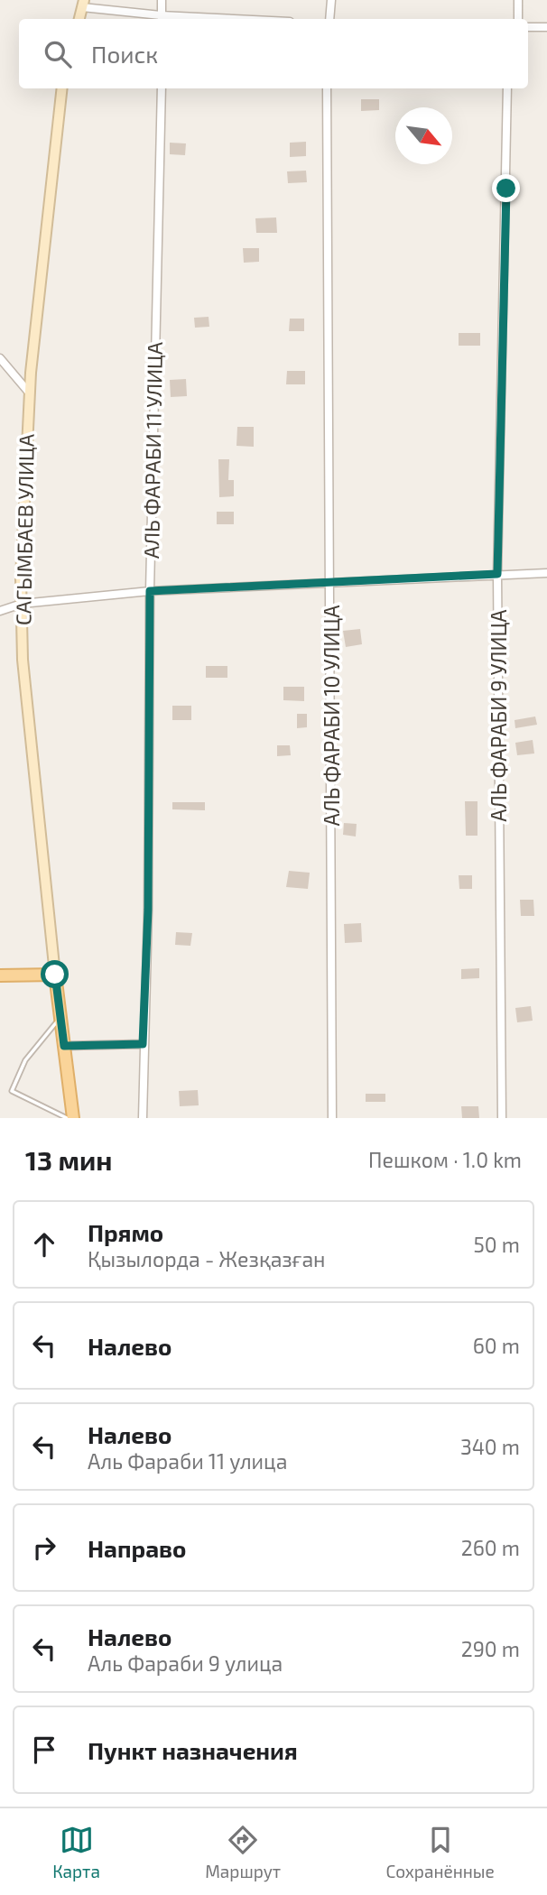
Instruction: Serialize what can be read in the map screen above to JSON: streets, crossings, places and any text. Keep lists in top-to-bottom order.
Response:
{
  "streets": {
    "street": [
      "АЛЬ ФАРАБИ 11 УЛИЦА",
      "САГЫМБАЕВ УЛИЦА",
      "АЛЬ ФАРАБИ 10 УЛИЦА",
      "АЛЬ ФАРАБИ 9 УЛИЦА"
    ]
  },
  "north": "bottom right",
  "page": {
    "search": "Поиск",
    "heading": ["13 мин", "Пешком · 1.0 km"],
    "list": [
      ["Прямо", "Қызылорда - Жезқазған", "50 m"],
      ["Налево", "60 m"],
      ["Налево", "Аль Фараби 11 улица", "340 m"],
      ["Направо", "260 m"],
      ["Налево", "Аль Фараби 9 улица", "290 m"],
      "Пункт назначения"
    ],
    "nav": ["Карта", "Маршрут", "Сохранённые"]
  }
}
